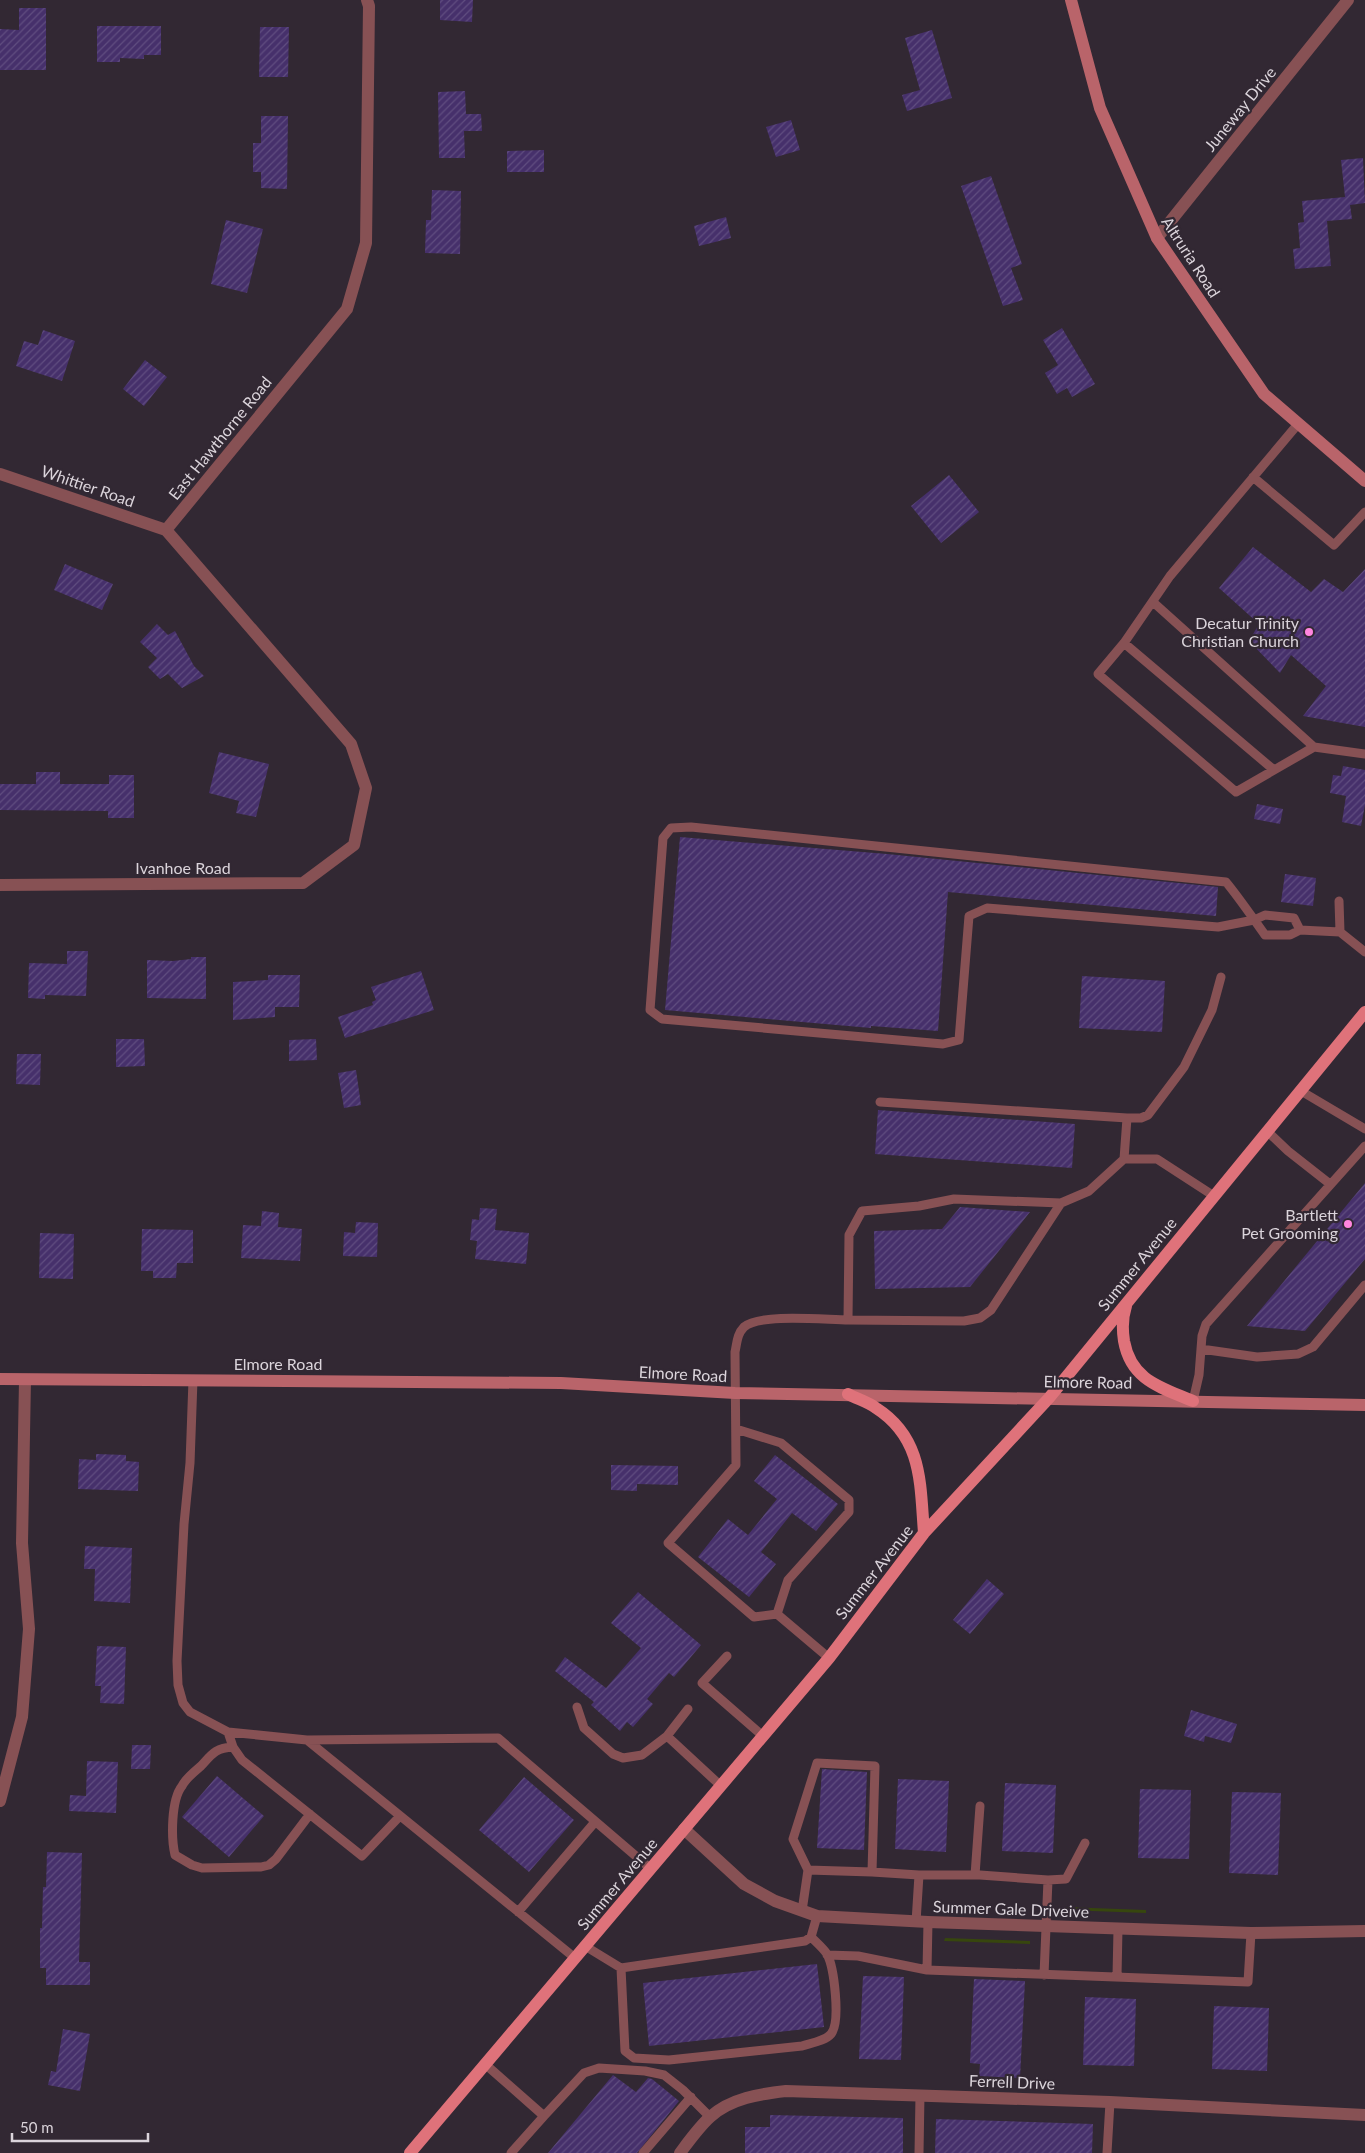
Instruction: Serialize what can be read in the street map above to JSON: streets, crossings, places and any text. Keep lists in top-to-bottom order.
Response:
{
  "streets": {
    "main road": ["Summer Avenue"],
    "street": [
      "Juneway Drive",
      "Altruria Road",
      "East Hawthorne Road",
      "Whittier Road",
      "Ivanhoe Road",
      "Elmore Road",
      "Summer Gale Driveive",
      "Ferrell Drive"
    ]
  },
  "crossings": [
    ["Juneway Drive", "Altruria Road"],
    ["East Hawthorne Road", "Whittier Road"],
    ["East Hawthorne Road", "Ivanhoe Road"],
    ["Whittier Road", "Ivanhoe Road"],
    ["Summer Avenue", "Elmore Road"],
    ["Summer Avenue", "Summer Gale Driveive"]
  ],
  "places": ["Decatur Trinity Christian Church", "Bartlett Pet Grooming"],
  "scale_bar": "50 m"
}
